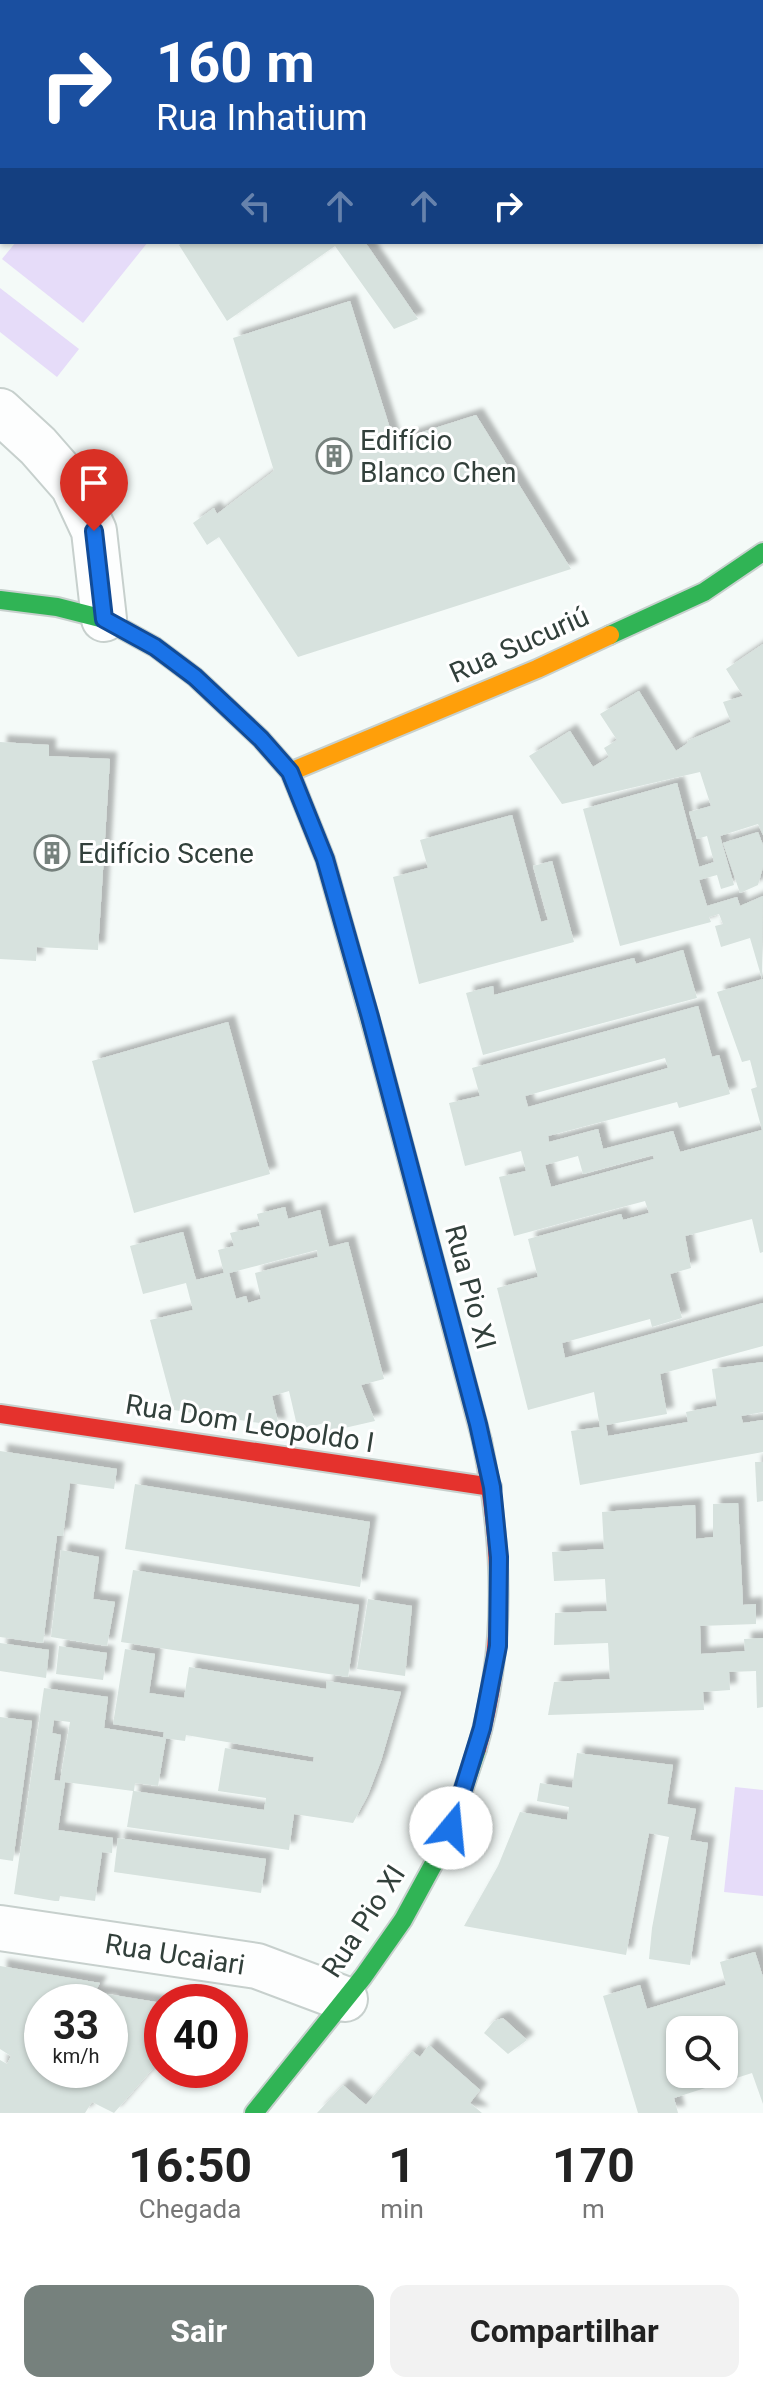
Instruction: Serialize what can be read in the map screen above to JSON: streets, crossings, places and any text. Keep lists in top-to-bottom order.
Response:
{
  "streets": {
    "street": [
      "Rua Sucuriú",
      "Rua Pio XI",
      "Rua Dom Leopoldo I",
      "Rua Ucaiari"
    ]
  },
  "crossings": [
    ["Rua Sucuriú", "Rua Pio XI"],
    ["Rua Pio XI", "Rua Dom Leopoldo I"],
    ["Rua Pio XI", "Rua Ucaiari"]
  ],
  "places": {
    "building": ["Edifício Blanco Chen", "Edifício Scene"]
  },
  "page": {
    "turn": ["160 m", "Rua Inhatium"],
    "speed": "33 km/h",
    "limit": "40",
    "eta": [
      "16:50",
      "Chegada",
      "1",
      "min",
      "170",
      "m"
    ],
    "buttons": ["Sair", "Compartilhar"]
  }
}
